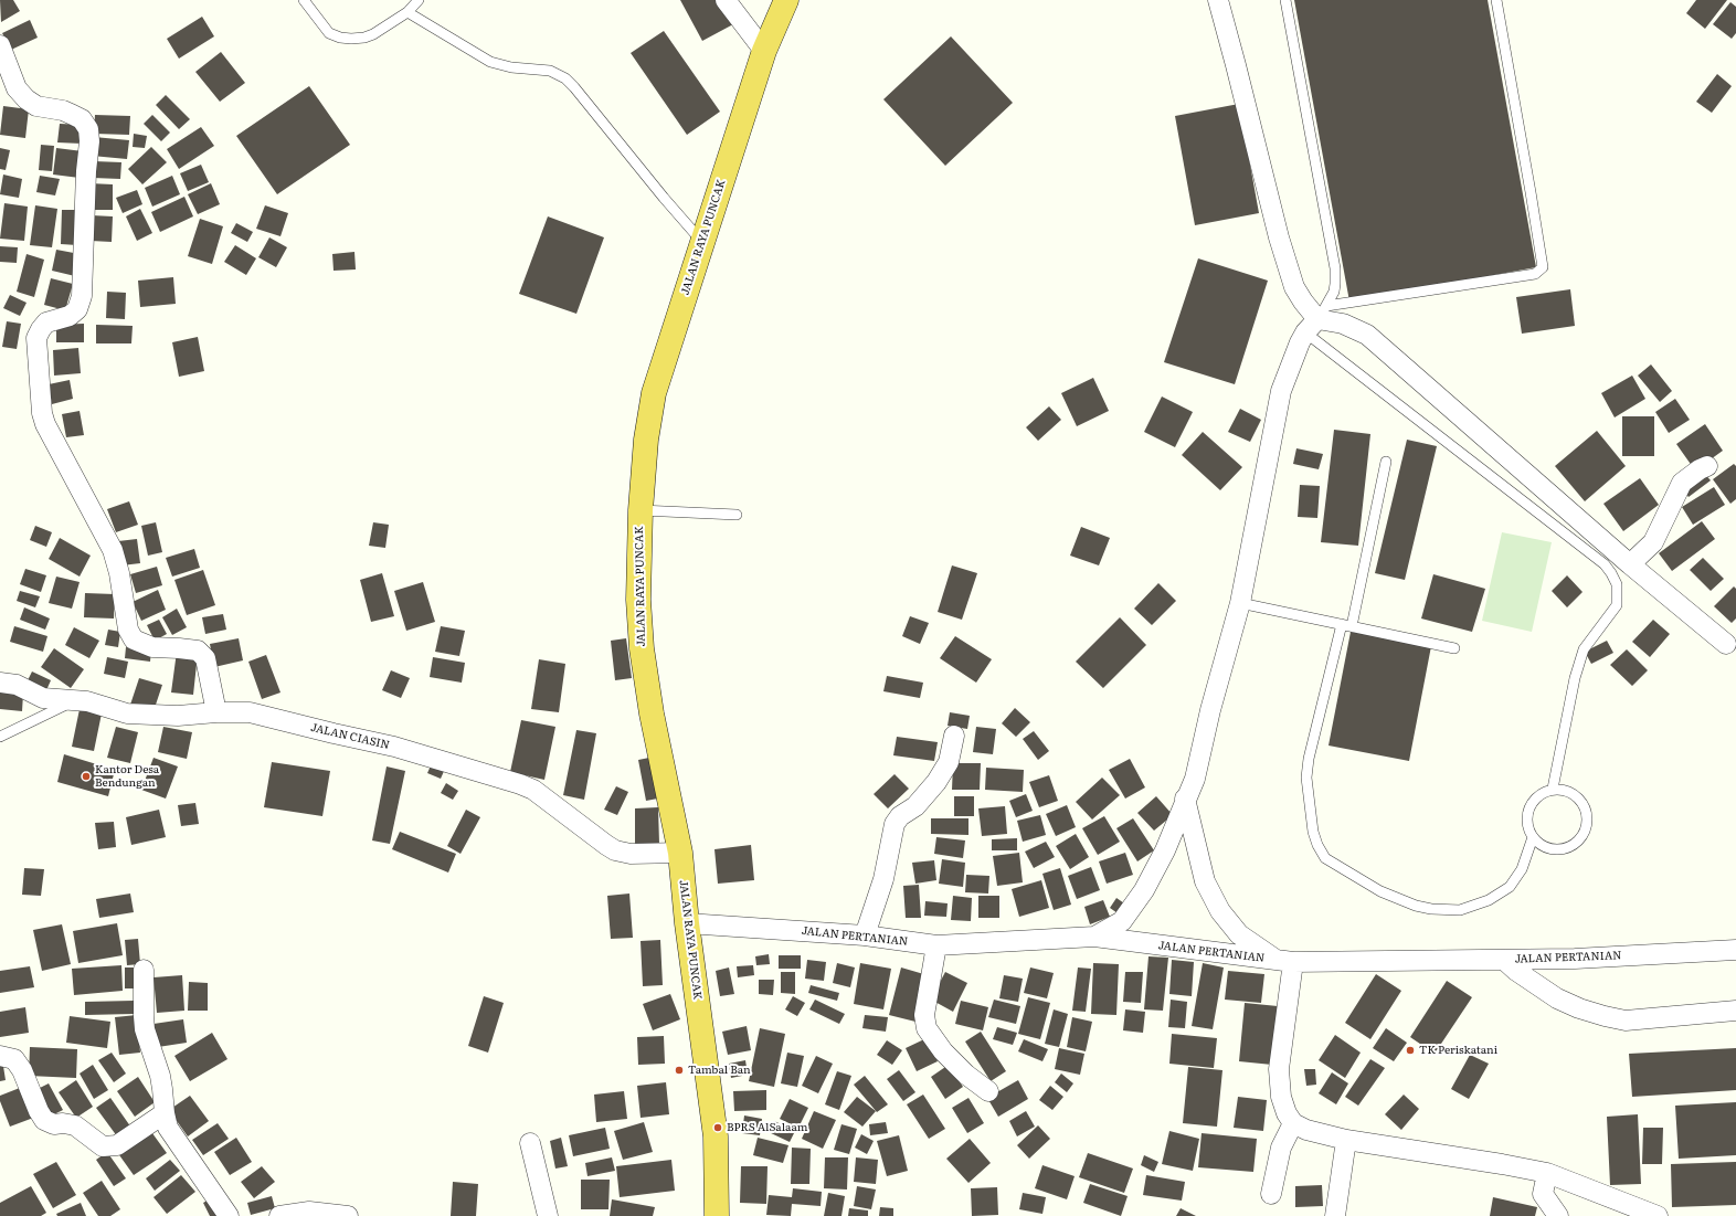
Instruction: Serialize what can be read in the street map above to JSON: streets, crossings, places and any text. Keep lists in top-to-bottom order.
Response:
{
  "streets": {
    "highway": ["JALAN RAYA PUNCAK"],
    "street": ["JALAN CIASIN", "JALAN PERTANIAN"]
  },
  "crossings": [
    ["JALAN RAYA PUNCAK", "JALAN CIASIN"],
    ["JALAN RAYA PUNCAK", "JALAN PERTANIAN"]
  ],
  "places": [
    "Kantor Desa Bendungan",
    "TK Periskatani",
    "Tambal Ban",
    "BPRS AlSalaam"
  ]
}
